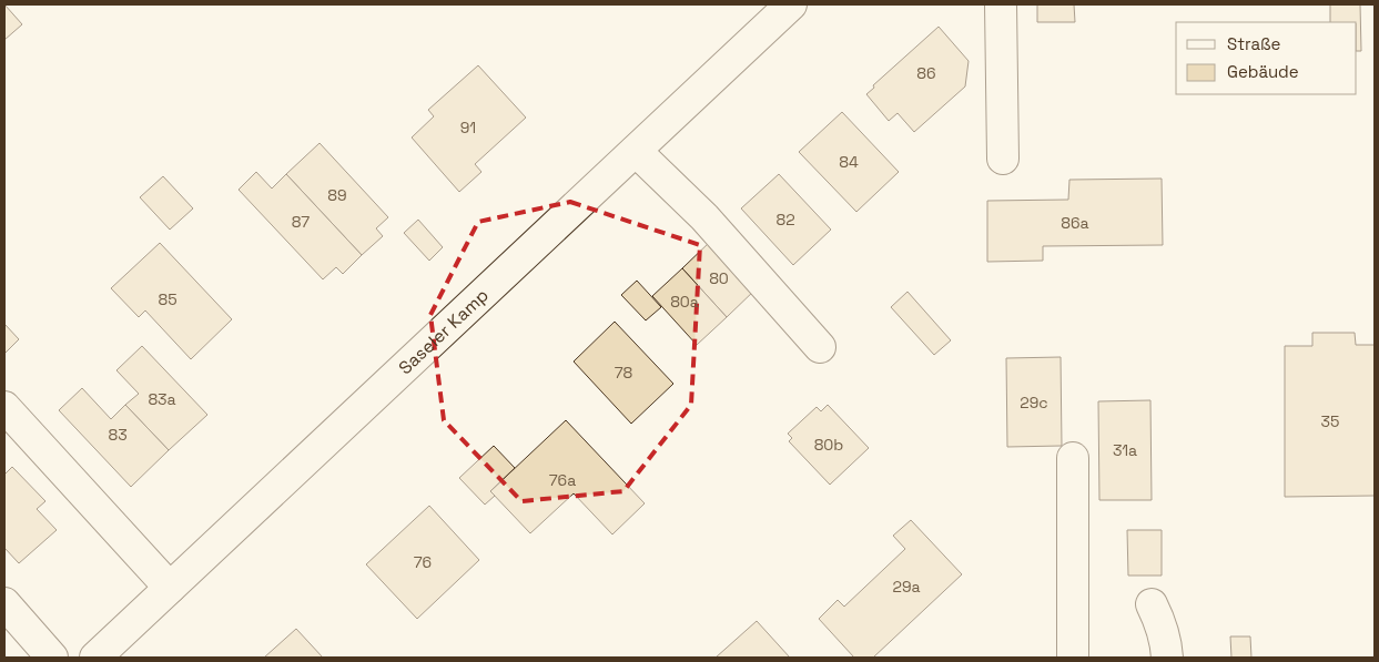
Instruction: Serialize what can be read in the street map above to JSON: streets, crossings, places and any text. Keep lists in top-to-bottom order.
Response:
{
  "streets": {
    "street": ["Saseler Kamp"]
  },
  "house_numbers": [
    "86",
    "91",
    "84",
    "89",
    "82",
    "87",
    "86a",
    "80",
    "85",
    "80a",
    "78",
    "83a",
    "29c",
    "35",
    "83",
    "80b",
    "31a",
    "76a",
    "76",
    "29a"
  ],
  "legend": ["Straße", "Gebäude"]
}
